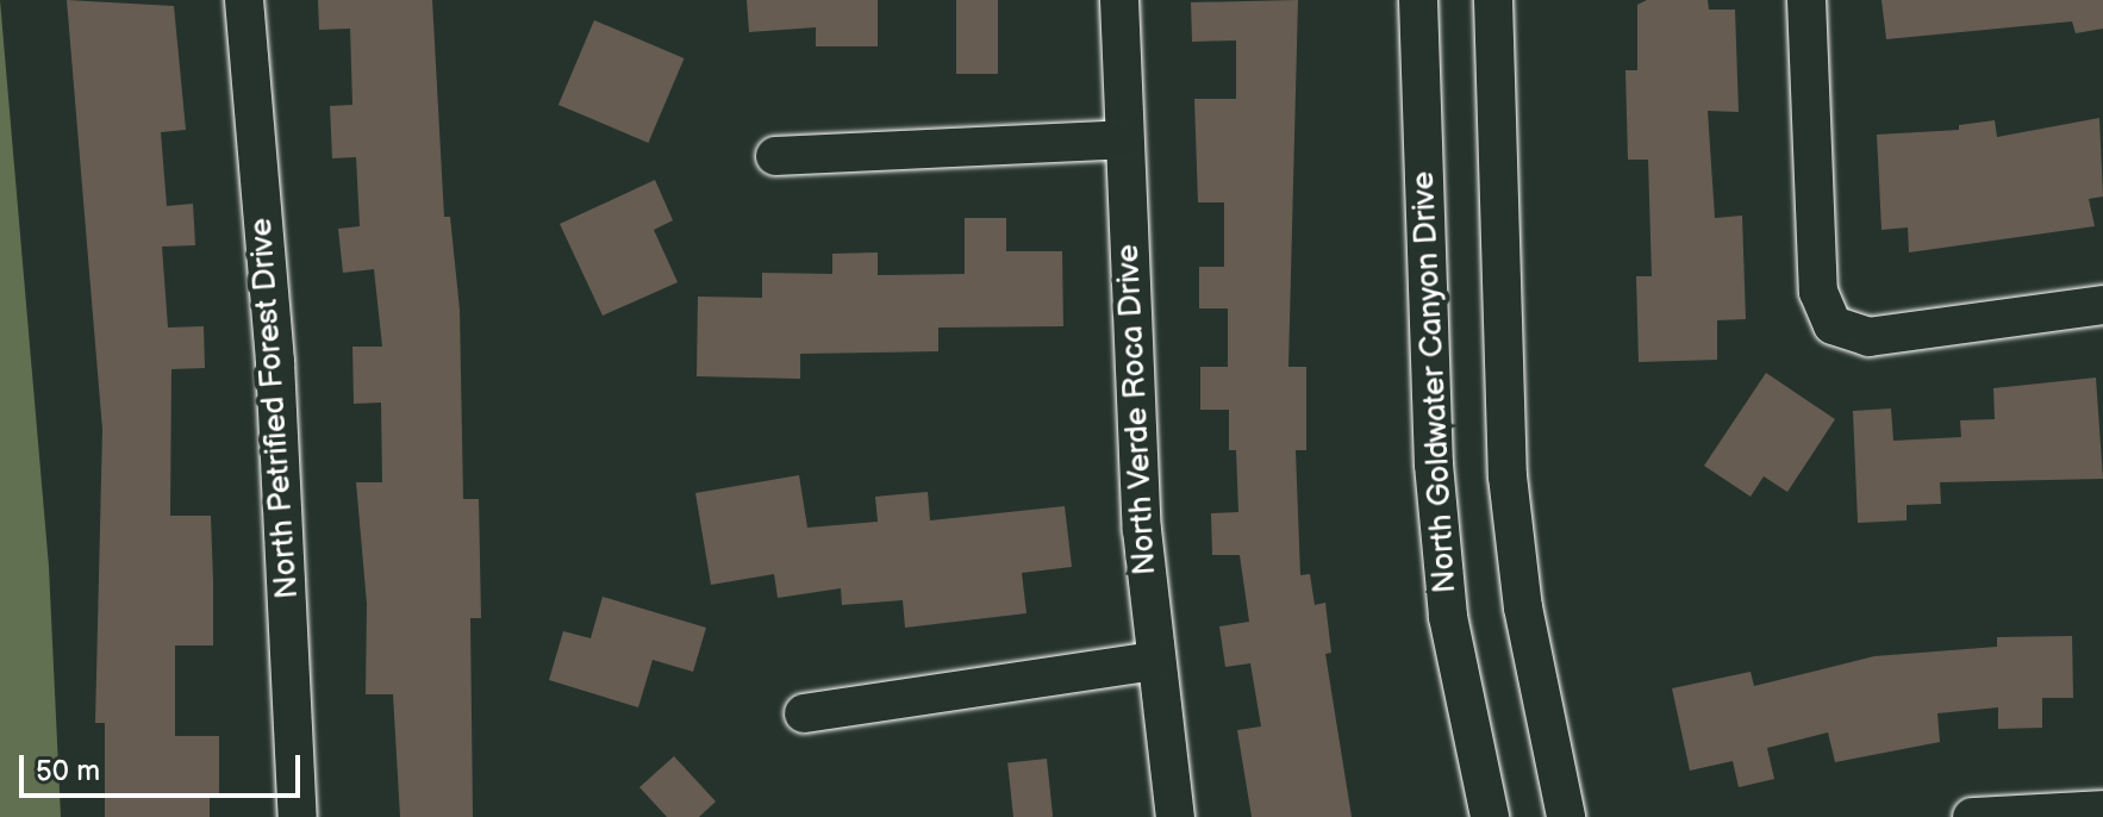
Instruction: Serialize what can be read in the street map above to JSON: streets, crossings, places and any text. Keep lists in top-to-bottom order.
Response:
{
  "streets": {
    "street": ["North Goldwater Canyon Drive", "North Petrified Forest Drive", "North Verde Roca Drive"]
  },
  "scale_bar": "50 m"
}
